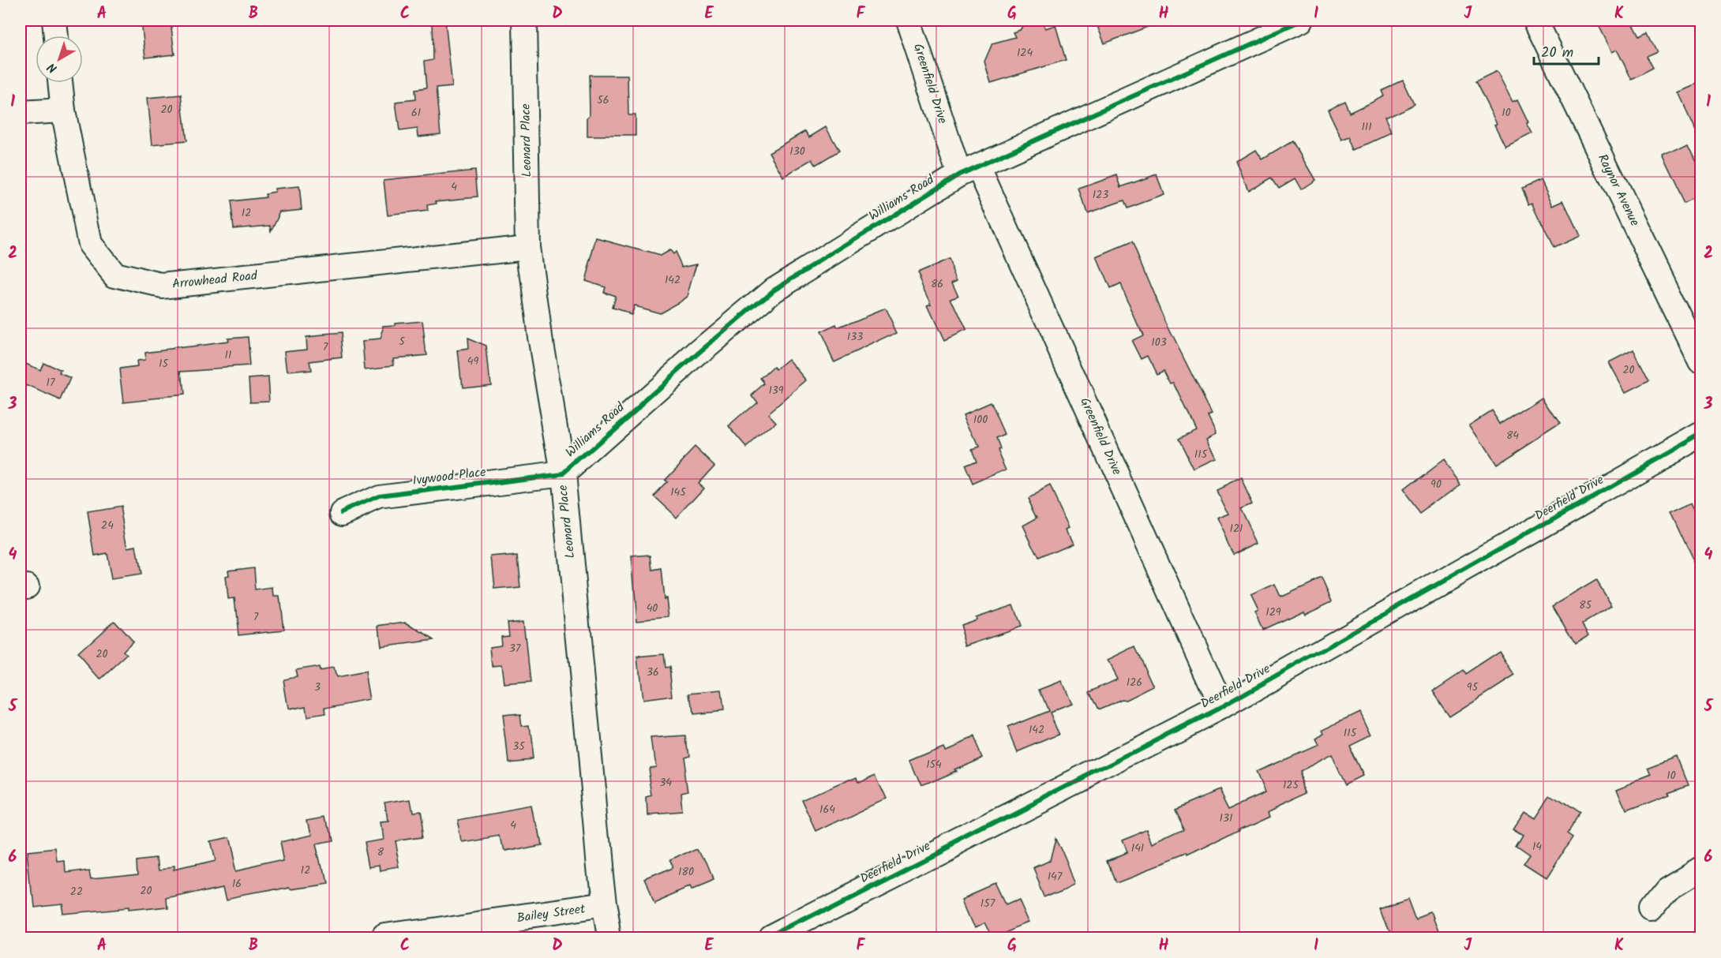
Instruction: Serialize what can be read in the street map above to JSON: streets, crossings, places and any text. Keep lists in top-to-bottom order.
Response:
{
  "streets": {
    "street": [
      "Greenfield Drive",
      "Leonard Place",
      "Raynor Avenue",
      "Williams Road",
      "Arrowhead Road",
      "Ivywood Place",
      "Deerfield Drive",
      "Bailey Street"
    ]
  },
  "crossings": [
    ["Greenfield Drive", "Williams Road"],
    ["Greenfield Drive", "Deerfield Drive"],
    ["Leonard Place", "Williams Road"],
    ["Leonard Place", "Arrowhead Road"],
    ["Leonard Place", "Ivywood Place"],
    ["Leonard Place", "Bailey Street"],
    ["Williams Road", "Ivywood Place"]
  ],
  "house_numbers": [
    "124",
    "56",
    "20",
    "61",
    "10",
    "111",
    "130",
    "4",
    "123",
    "12",
    "142",
    "86",
    "133",
    "5",
    "103",
    "7",
    "11",
    "49",
    "15",
    "20",
    "17",
    "139",
    "100",
    "84",
    "115",
    "90",
    "145",
    "24",
    "121",
    "85",
    "40",
    "129",
    "7",
    "37",
    "20",
    "36",
    "126",
    "3",
    "95",
    "142",
    "115",
    "35",
    "154",
    "10",
    "34",
    "125",
    "164",
    "131",
    "4",
    "14",
    "141",
    "8",
    "12",
    "180",
    "147",
    "16",
    "20",
    "22",
    "157"
  ],
  "scale_bar": "20 m",
  "north": "bottom left",
  "grid": {
    "columns": [
      "A",
      "B",
      "C",
      "D",
      "E",
      "F",
      "G",
      "H",
      "I",
      "J",
      "K"
    ],
    "rows": [
      "1",
      "2",
      "3",
      "4",
      "5",
      "6"
    ]
  }
}
